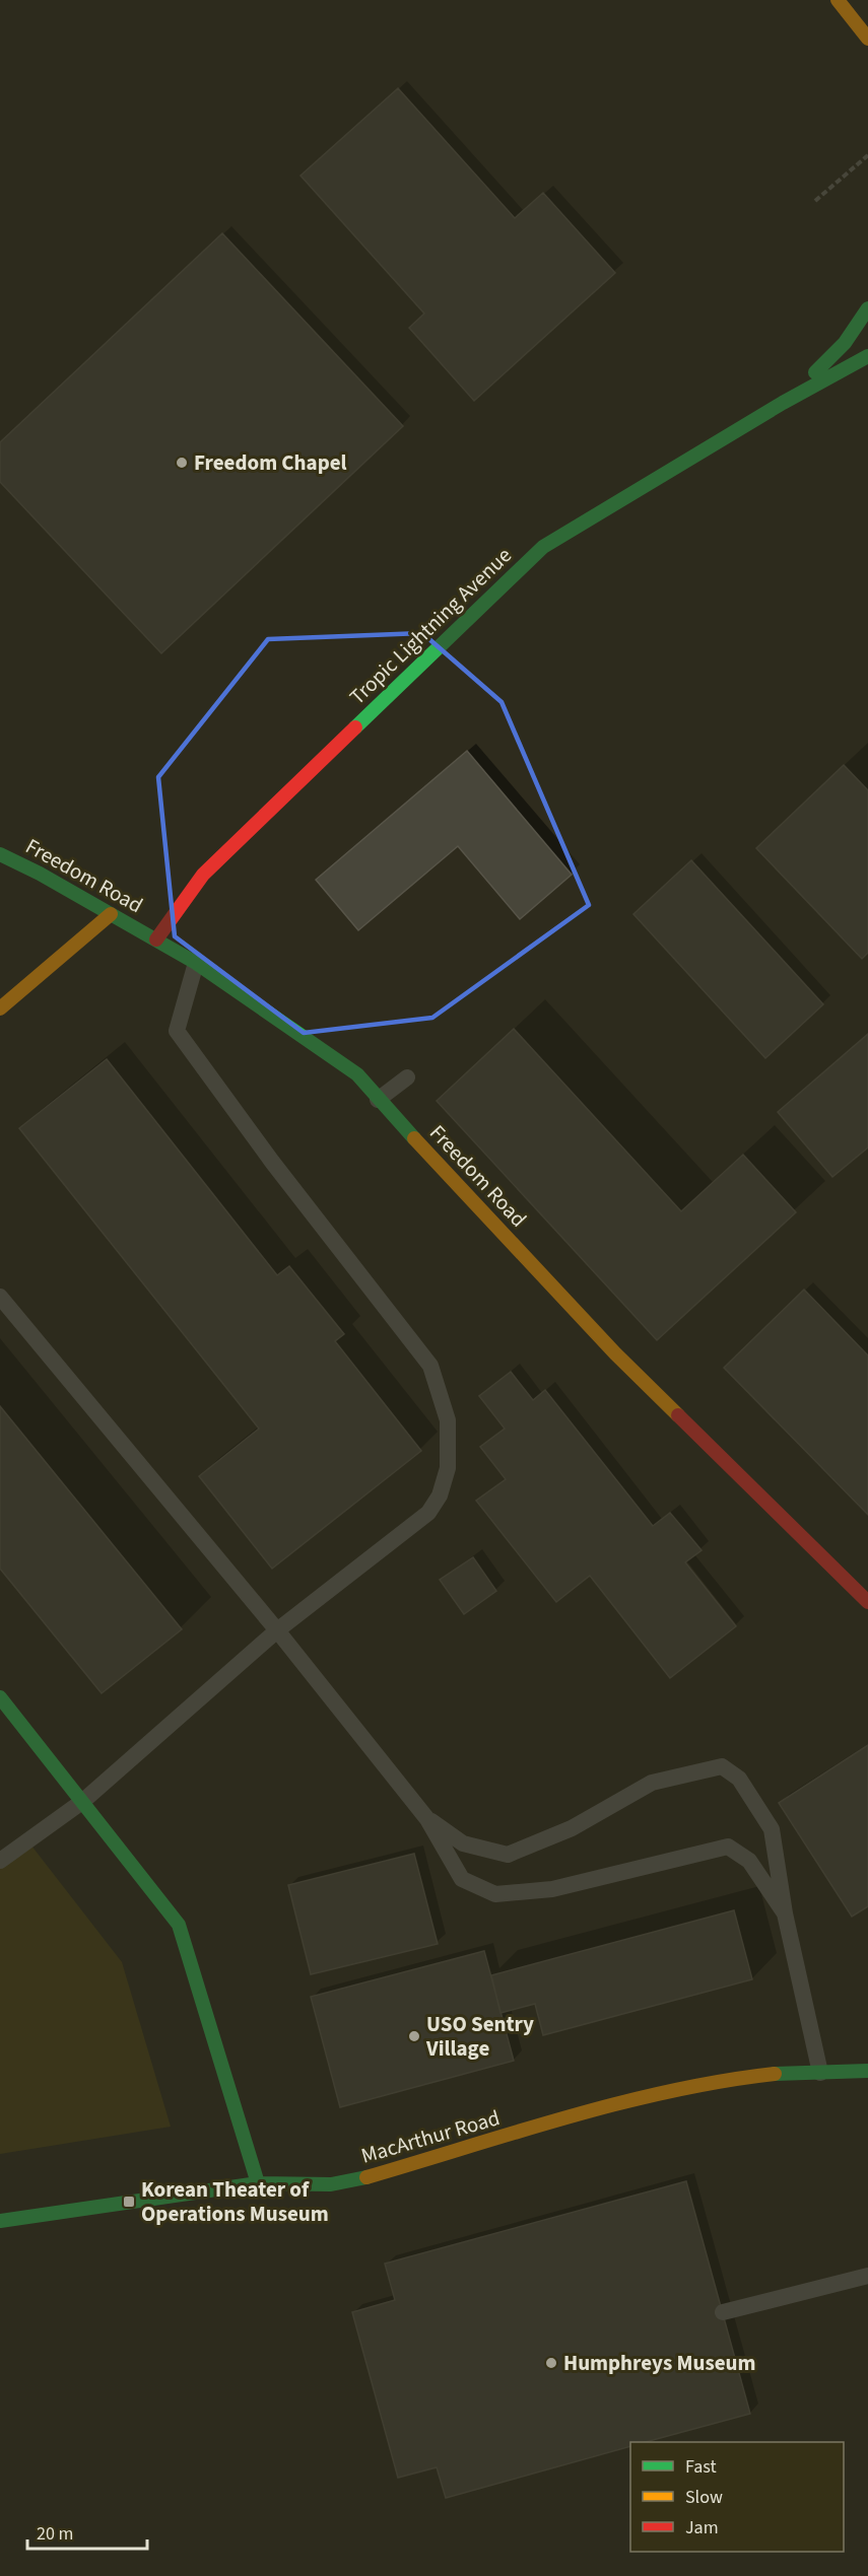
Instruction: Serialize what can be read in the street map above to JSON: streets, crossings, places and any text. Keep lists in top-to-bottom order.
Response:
{
  "streets": {
    "street": ["Tropic Lightning Avenue", "Freedom Road", "MacArthur Road"]
  },
  "crossings": [
    ["Tropic Lightning Avenue", "Freedom Road"]
  ],
  "places": {
    "other": ["Freedom Chapel", "USO Sentry Village", "Humphreys Museum"],
    "transit": ["Korean Theater of Operations Museum"]
  },
  "legend": ["Fast", "Slow", "Jam"],
  "scale_bar": "20 m"
}
